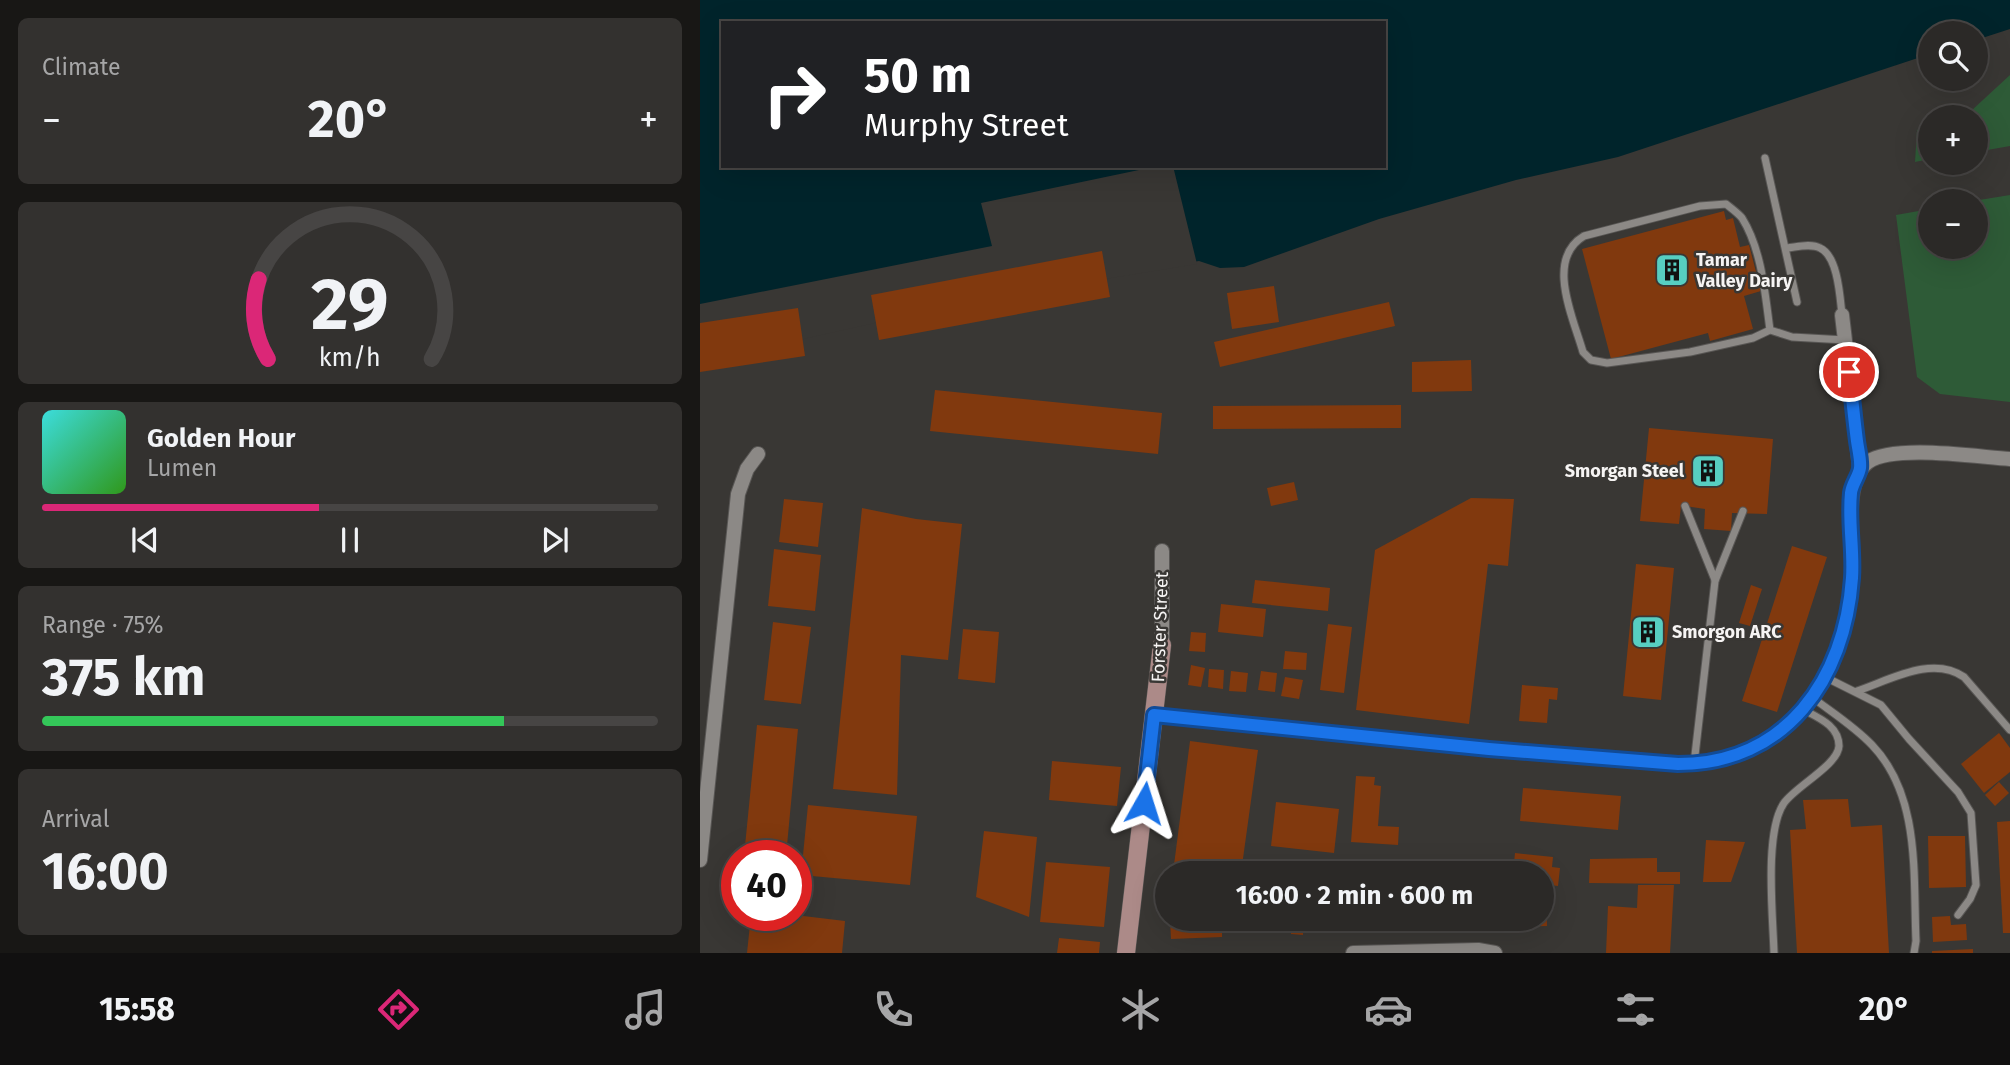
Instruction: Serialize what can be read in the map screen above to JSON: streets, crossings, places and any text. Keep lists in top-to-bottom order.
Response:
{
  "streets": {
    "street": ["Forster Street"]
  },
  "places": {
    "building": ["Tamar Valley Dairy", "Smorgan Steel", "Smorgon ARC"]
  },
  "page": {
    "tile": [
      "Climate",
      ["Range · 75%", "375 km"],
      ["Arrival", "16:00"]
    ],
    "map_buttons": ["+", "−"],
    "turn": ["50 m", "Murphy Street"],
    "heat": ["−", "20°", "+"],
    "song": ["Golden Hour", "Lumen"],
    "limit": "40",
    "trip": "16:00 · 2 min · 600 m",
    "tabs": ["15:58", "20°"],
    "gauge": ["29", "km/h"]
  }
}
